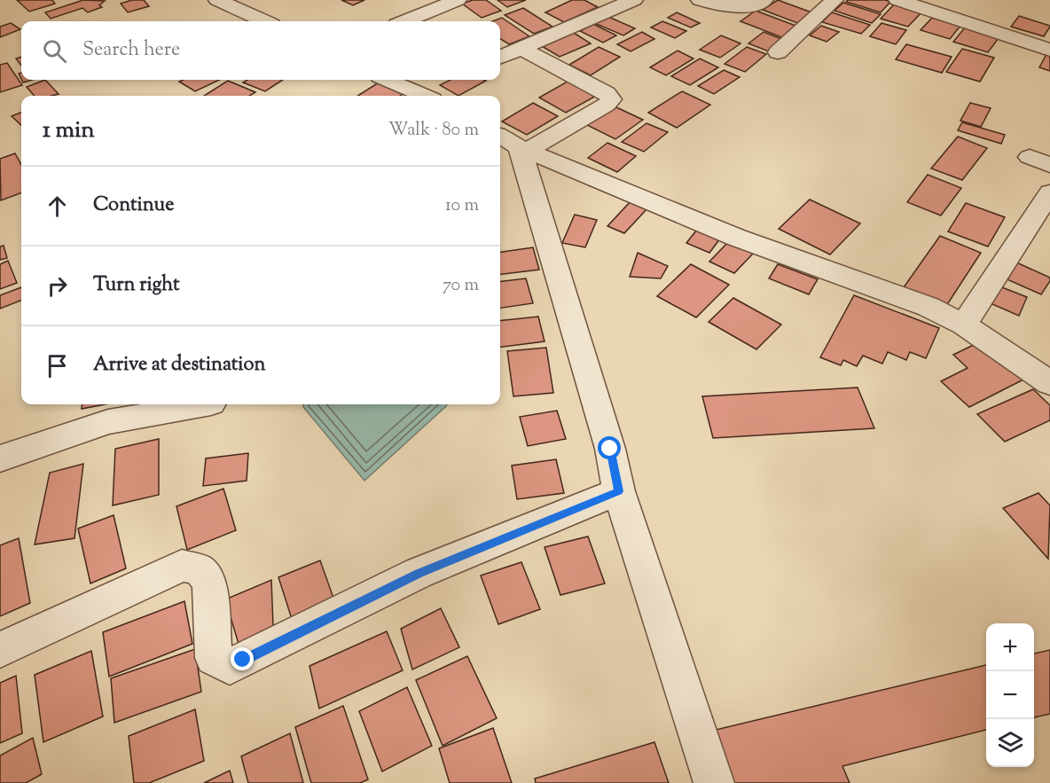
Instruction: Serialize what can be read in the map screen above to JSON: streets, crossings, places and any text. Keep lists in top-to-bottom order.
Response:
{
  "page": {
    "search": "Search here",
    "heading": ["1 min", "Walk · 80 m"],
    "list": [
      ["Continue", "10 m"],
      ["Turn right", "70 m"],
      "Arrive at destination"
    ],
    "map_buttons": ["+", "−"]
  }
}
